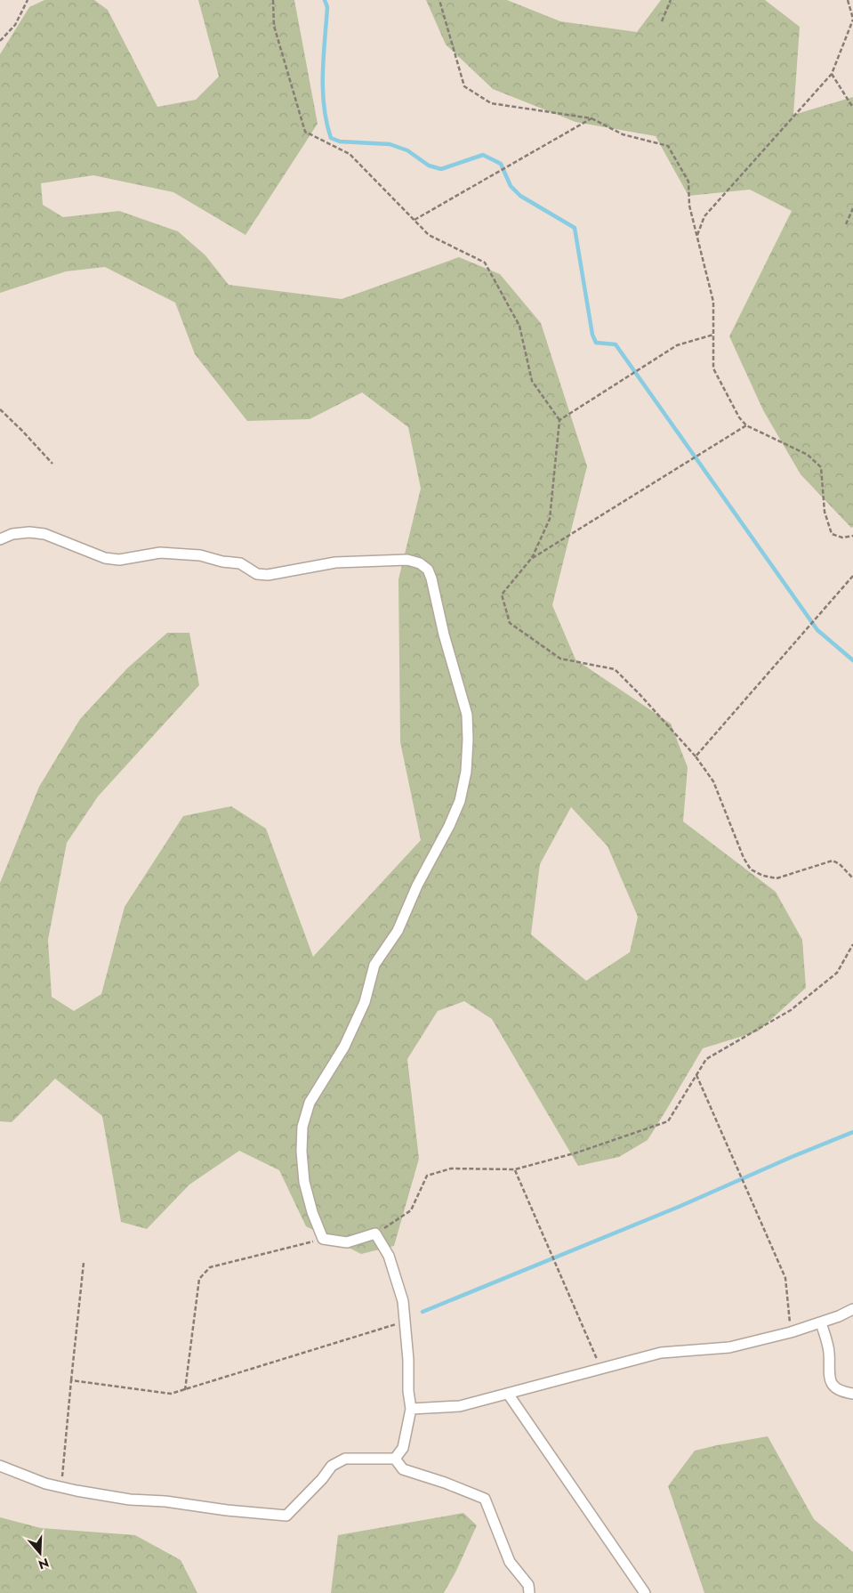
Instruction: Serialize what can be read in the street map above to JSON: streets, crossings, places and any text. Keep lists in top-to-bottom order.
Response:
{
  "north": "bottom"
}
